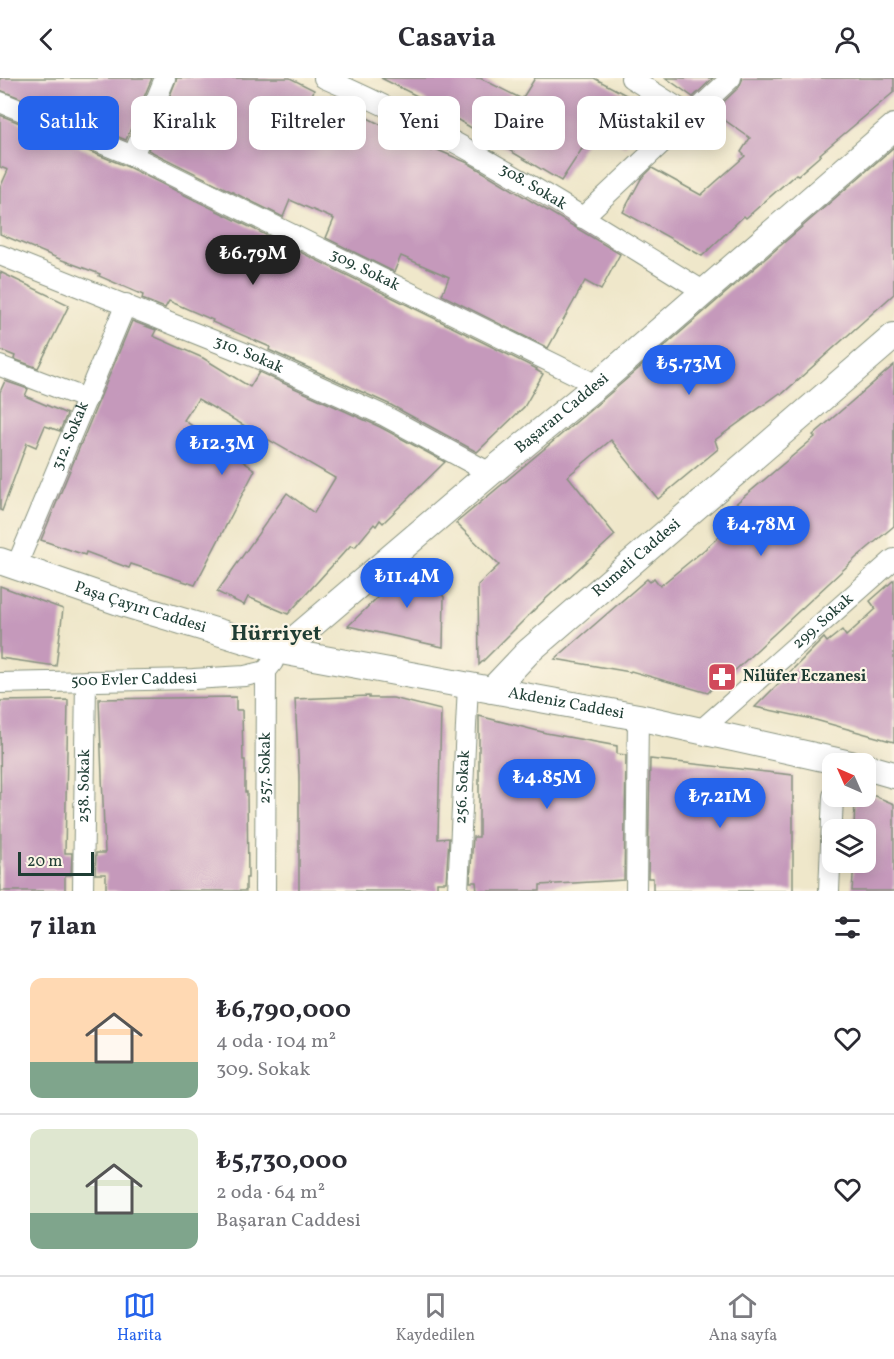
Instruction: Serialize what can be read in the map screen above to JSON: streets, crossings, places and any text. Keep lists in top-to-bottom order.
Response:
{
  "streets": {
    "street": [
      "308. Sokak",
      "309. Sokak",
      "310. Sokak",
      "Başaran Caddesi",
      "312. Sokak",
      "Rumeli Caddesi",
      "Paşa Çayırı Caddesi",
      "299. Sokak",
      "500 Evler Caddesi",
      "Akdeniz Caddesi",
      "257. Sokak",
      "258. Sokak",
      "256. Sokak"
    ]
  },
  "crossings": [
    ["308. Sokak", "Başaran Caddesi"],
    ["309. Sokak", "Başaran Caddesi"],
    ["310. Sokak", "Başaran Caddesi"],
    ["310. Sokak", "312. Sokak"],
    ["Başaran Caddesi", "Paşa Çayırı Caddesi"],
    ["Başaran Caddesi", "500 Evler Caddesi"],
    ["Başaran Caddesi", "Akdeniz Caddesi"],
    ["Başaran Caddesi", "257. Sokak"],
    ["312. Sokak", "Paşa Çayırı Caddesi"],
    ["Rumeli Caddesi", "Akdeniz Caddesi"],
    ["Paşa Çayırı Caddesi", "500 Evler Caddesi"],
    ["Paşa Çayırı Caddesi", "Akdeniz Caddesi"],
    ["Paşa Çayırı Caddesi", "257. Sokak"],
    ["299. Sokak", "Akdeniz Caddesi"],
    ["500 Evler Caddesi", "Akdeniz Caddesi"],
    ["500 Evler Caddesi", "257. Sokak"],
    ["500 Evler Caddesi", "258. Sokak"],
    ["Akdeniz Caddesi", "257. Sokak"],
    ["Akdeniz Caddesi", "256. Sokak"]
  ],
  "districts": ["Hürriyet"],
  "places": {
    "pharmacy": ["Nilüfer Eczanesi"]
  },
  "scale_bar": "20 m",
  "north": "top left",
  "page": {
    "header": "Casavia",
    "chip": [
      "Satılık",
      "Kiralık",
      "Filtreler",
      "Yeni",
      "Daire",
      "Müstakil ev"
    ],
    "price": [
      "₺6.79M",
      "₺5.73M",
      "₺12.3M",
      "₺4.78M",
      "₺11.4M",
      "₺4.85M",
      "₺7.21M"
    ],
    "scale": "20 m",
    "heading": "7 ilan",
    "list": [
      {
        "name": "₺6,790,000",
        "note": "4 oda · 104 m² · 309. Sokak"
      },
      {
        "name": "₺5,730,000",
        "note": "2 oda · 64 m² · Başaran Caddesi"
      }
    ],
    "tabs": ["Harita", "Kaydedilen", "Ana sayfa"]
  }
}
